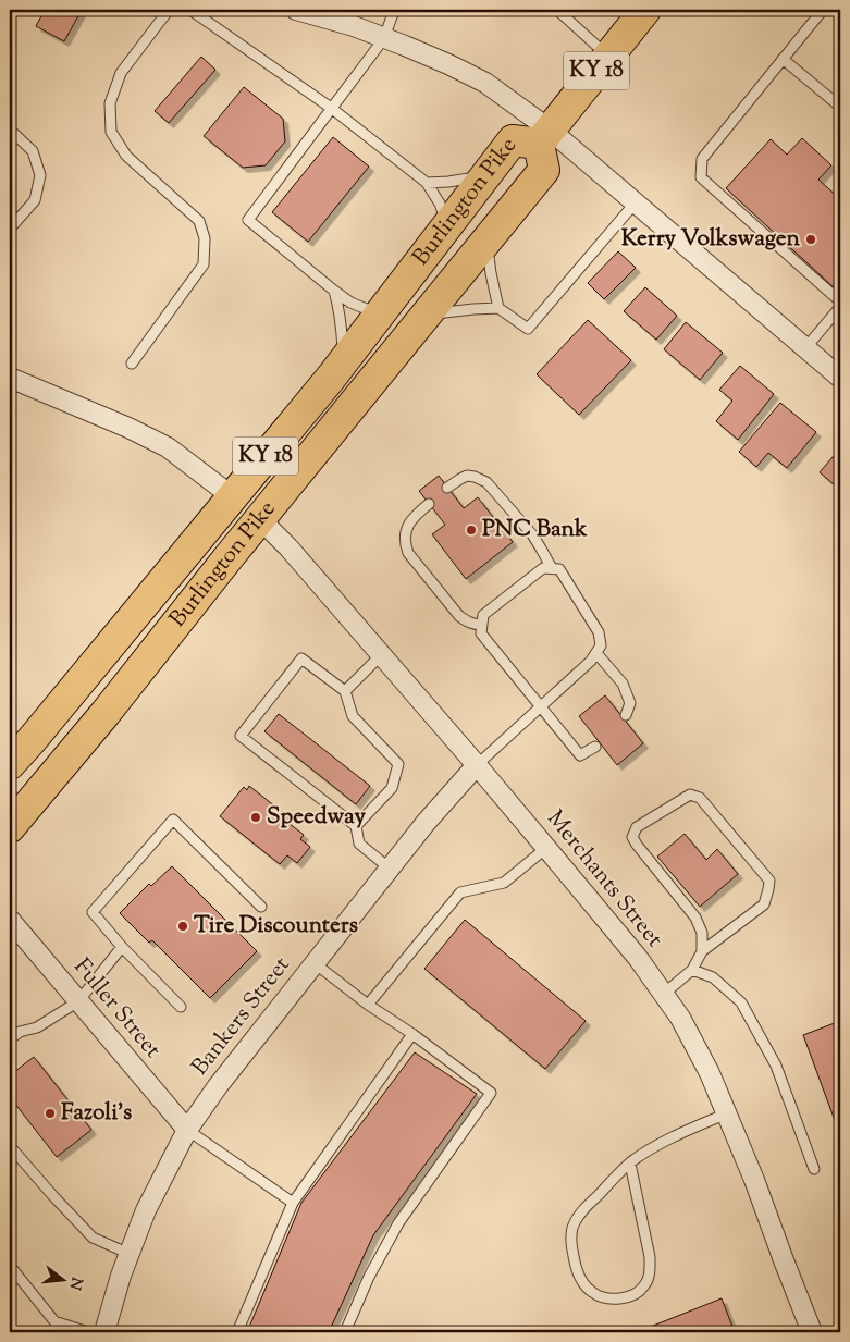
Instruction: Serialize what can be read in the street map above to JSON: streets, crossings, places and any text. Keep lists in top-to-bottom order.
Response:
{
  "streets": {
    "main road": ["KY 18", "Burlington Pike"],
    "street": ["Merchants Street", "Fuller Street", "Bankers Street"]
  },
  "crossings": [
    ["Burlington Pike", "Merchants Street"],
    ["Merchants Street", "Bankers Street"],
    ["Fuller Street", "Bankers Street"]
  ],
  "places": [
    "Kerry Volkswagen",
    "PNC Bank",
    "Speedway",
    "Tire Discounters",
    "Fazoli's"
  ],
  "north": "right"
}
